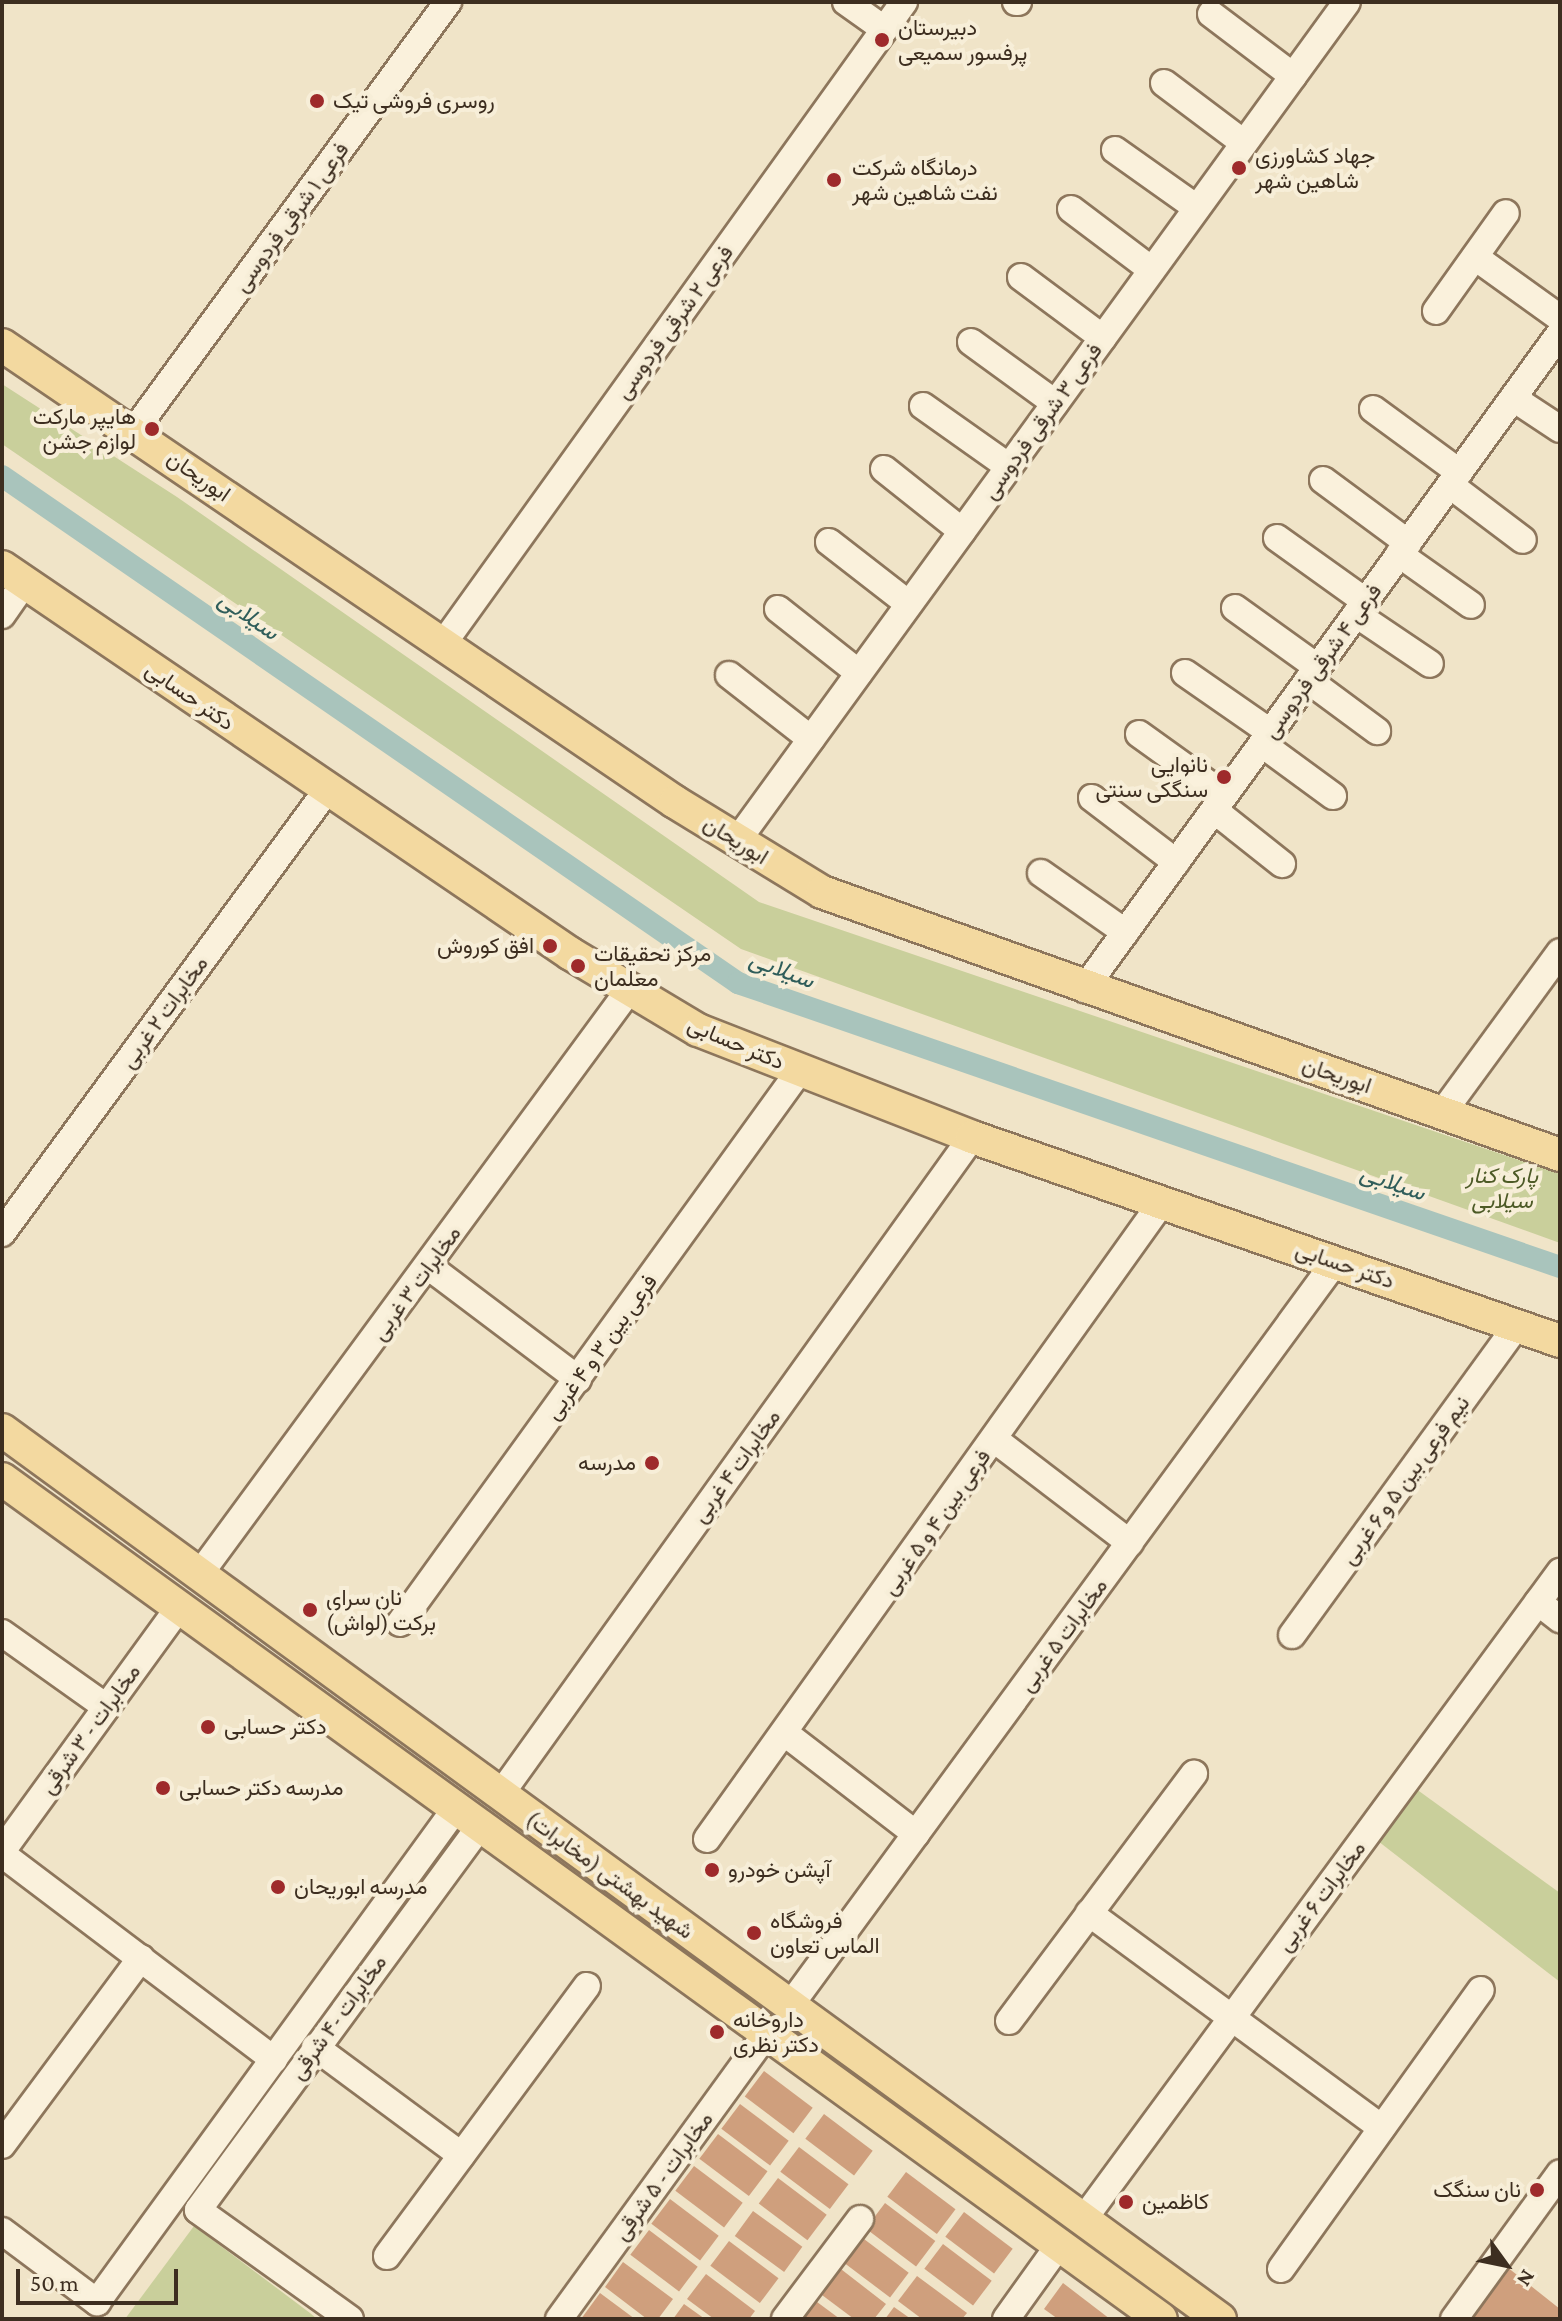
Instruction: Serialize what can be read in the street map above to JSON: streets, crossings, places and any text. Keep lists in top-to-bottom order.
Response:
{
  "streets": {
    "main road": ["ابوریحان", "دکتر حسابی", "شهید بهشتی (مخابرات)"],
    "street": [
      "فرعی ۱ شرقی فردوسی",
      "فرعی ۲ شرقی فردوسی",
      "فرعی ۳ شرقی فردوسی",
      "فرعی ۴ شرقی فردوسی",
      "مخابرات ۲ غربی",
      "مخابرات ۳ غربی",
      "فرعی بین ۳ و ۴ غربی",
      "مخابرات ۴ غربی",
      "نیم فرعی بین ۵ و ۶ غربی",
      "فرعی بین ۴ و ۵ غربی",
      "مخابرات ۵ غربی",
      "مخابرات - ۳ شرقی",
      "مخابرات ۶ غربی",
      "مخابرات -۴ شرقی",
      "مخابرات - ۵ شرقی"
    ]
  },
  "crossings": [
    ["فرعی ۱ شرقی فردوسی", "ابوریحان"],
    ["فرعی ۲ شرقی فردوسی", "ابوریحان"],
    ["فرعی ۳ شرقی فردوسی", "ابوریحان"],
    ["ابوریحان", "فرعی ۴ شرقی فردوسی"],
    ["دکتر حسابی", "مخابرات ۲ غربی"],
    ["دکتر حسابی", "مخابرات ۳ غربی"],
    ["دکتر حسابی", "فرعی بین ۳ و ۴ غربی"],
    ["دکتر حسابی", "مخابرات ۴ غربی"],
    ["دکتر حسابی", "نیم فرعی بین ۵ و ۶ غربی"],
    ["دکتر حسابی", "فرعی بین ۴ و ۵ غربی"],
    ["دکتر حسابی", "مخابرات ۵ غربی"],
    ["مخابرات ۳ غربی", "شهید بهشتی (مخابرات)"],
    ["مخابرات ۴ غربی", "شهید بهشتی (مخابرات)"],
    ["مخابرات ۵ غربی", "شهید بهشتی (مخابرات)"],
    ["مخابرات - ۳ شرقی", "شهید بهشتی (مخابرات)"],
    ["شهید بهشتی (مخابرات)", "مخابرات ۶ غربی"],
    ["شهید بهشتی (مخابرات)", "مخابرات -۴ شرقی"],
    ["شهید بهشتی (مخابرات)", "مخابرات - ۵ شرقی"]
  ],
  "water": ["سیلابی"],
  "parks": ["پارک کنار سیلابی"],
  "places": [
    "دبیرستان پرفسور سمیعی",
    "روسری فروشی تیک",
    "جهاد کشاورزی شاهین شهر",
    "درمانگاه شرکت نفت شاهین شهر",
    "هایپر مارکت لوازم جشن",
    "نانوایی سنگکی سنتی",
    "افق کوروش",
    "مرکز تحقیقات معلمان",
    "مدرسه",
    "نان سرای برکت (لواش)",
    "دکتر حسابی",
    "مدرسه دکتر حسابی",
    "آپشن خودرو",
    "مدرسه ابوریحان",
    "فروشگاه الماس تعاون",
    "داروخانه دکتر نظری",
    "نان سنگک",
    "کاظمین"
  ],
  "scale_bar": "50 m",
  "north": "bottom right"
}
